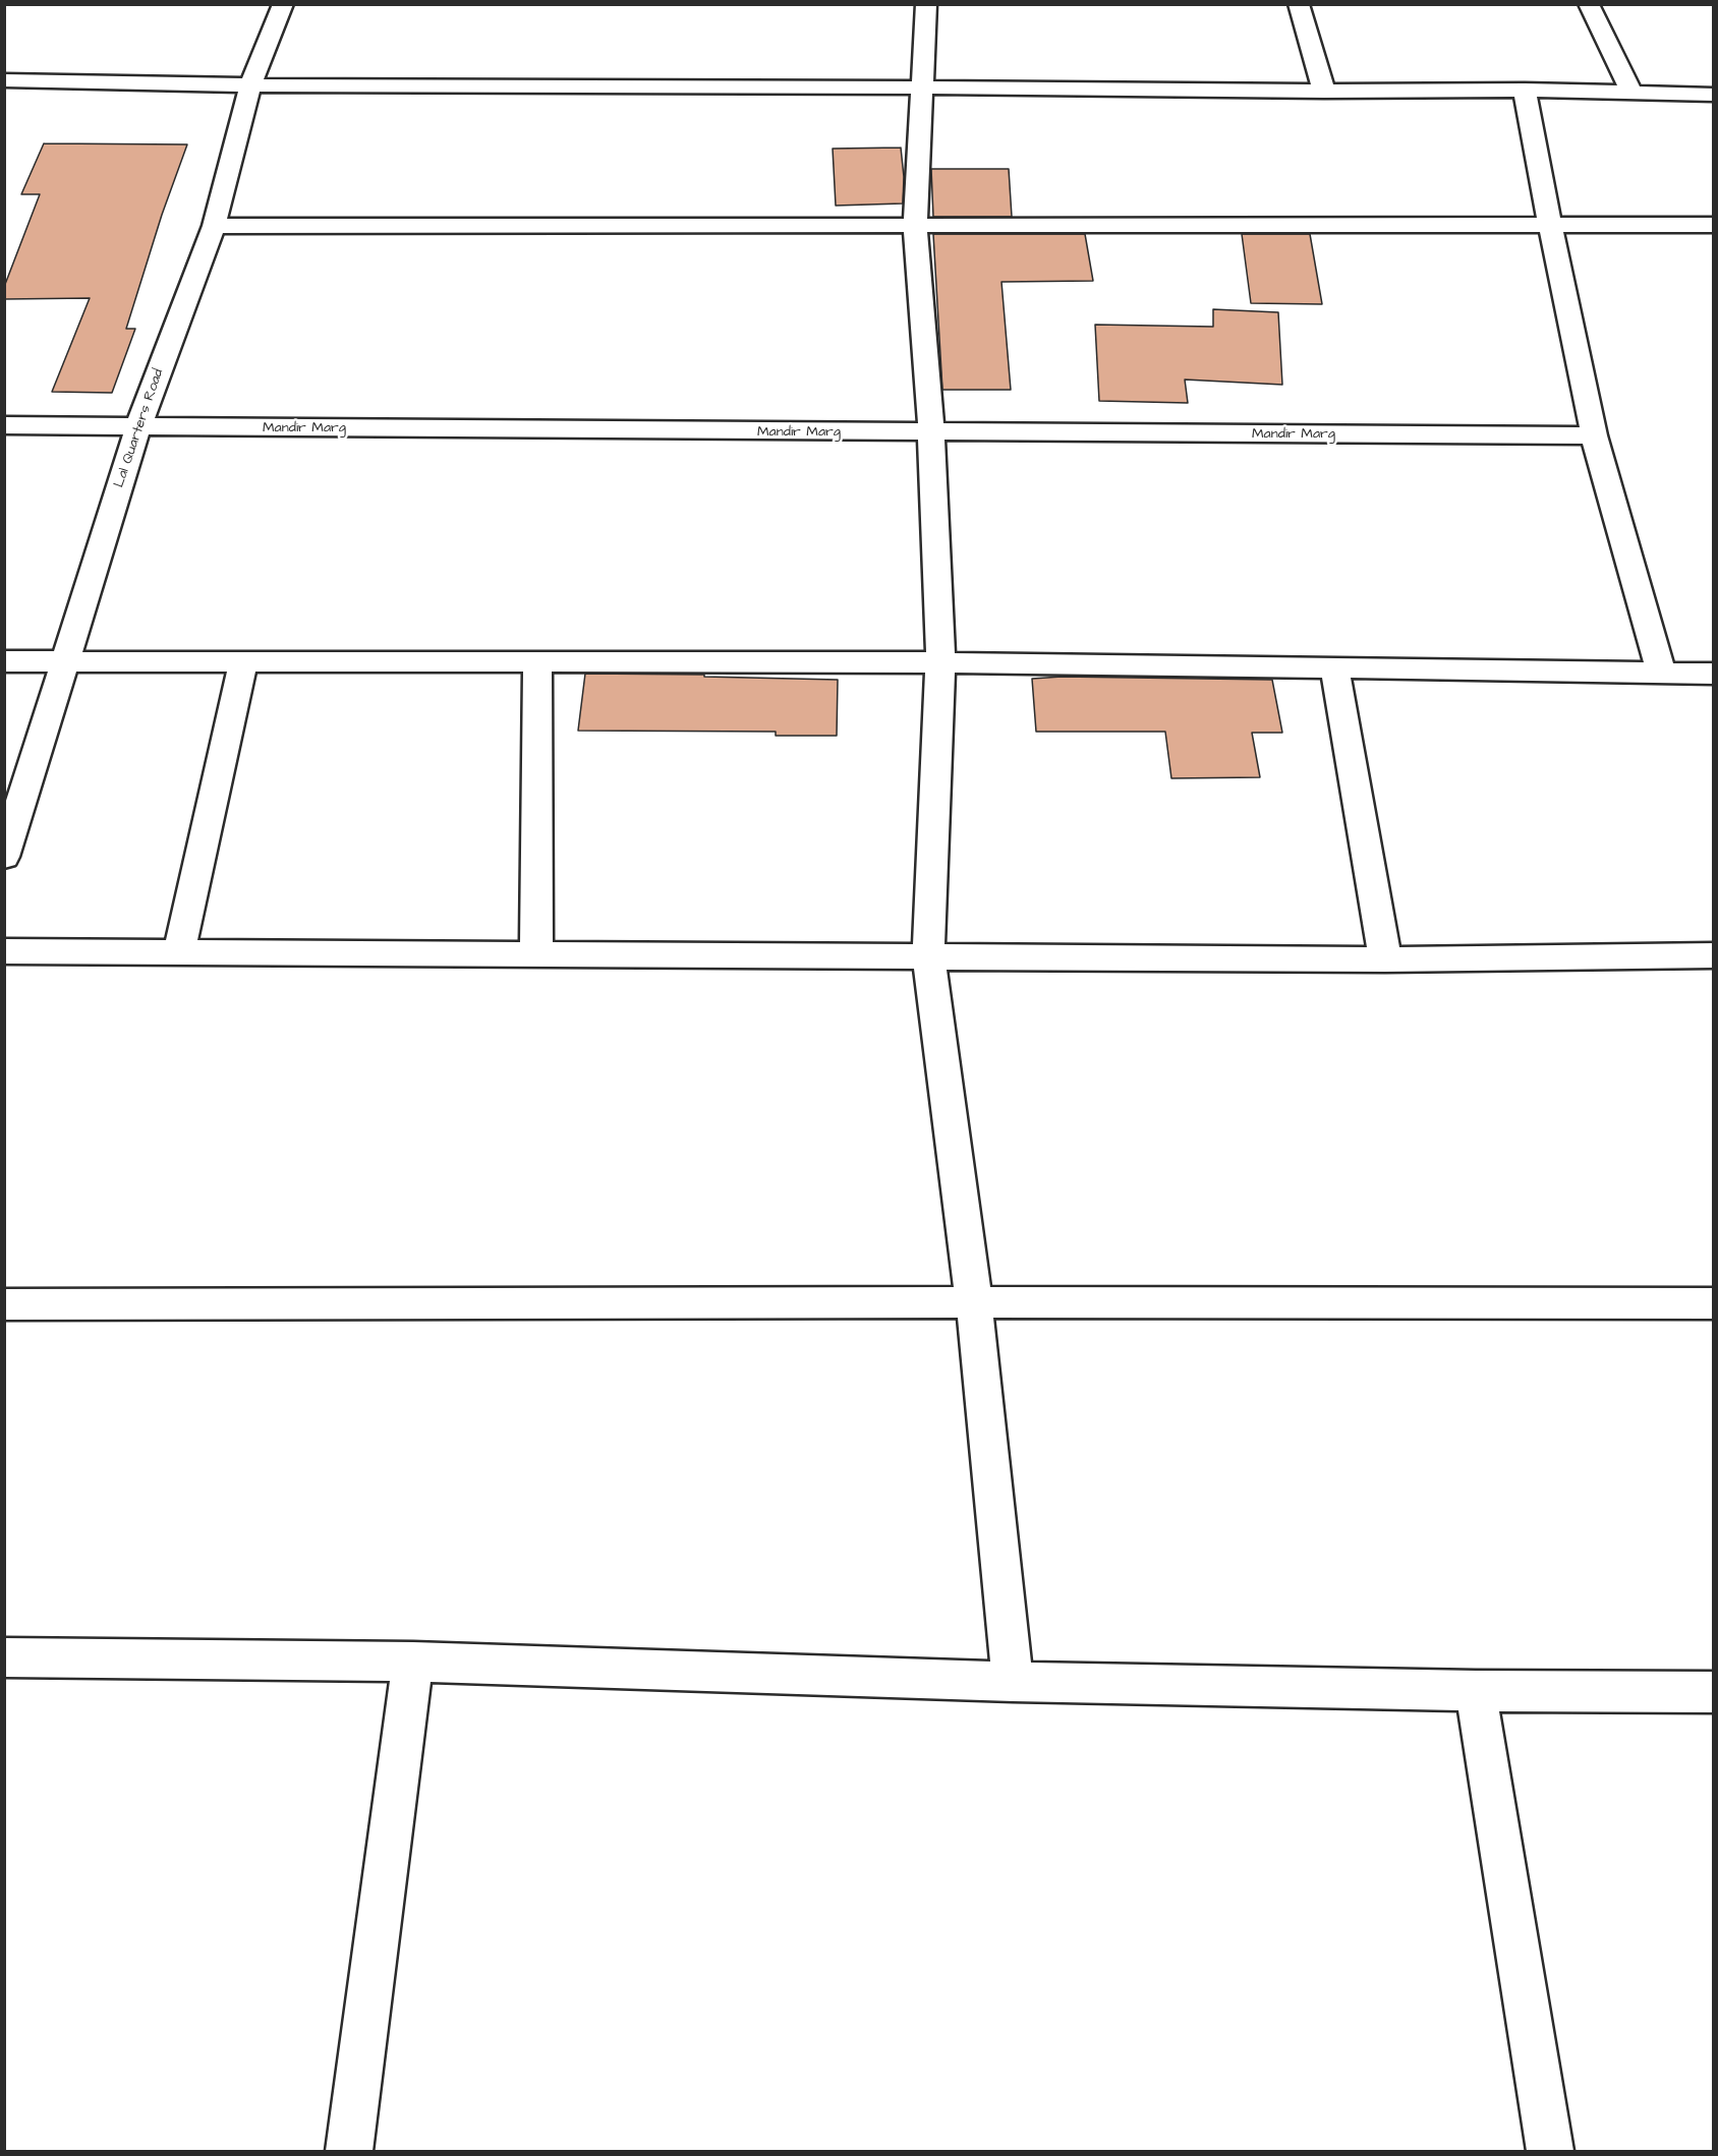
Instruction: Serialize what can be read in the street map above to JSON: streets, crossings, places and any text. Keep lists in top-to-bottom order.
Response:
{
  "streets": {
    "street": ["Lal Quarters Road", "Mandir Marg"]
  },
  "crossings": [
    ["Lal Quarters Road", "Mandir Marg"]
  ]
}
